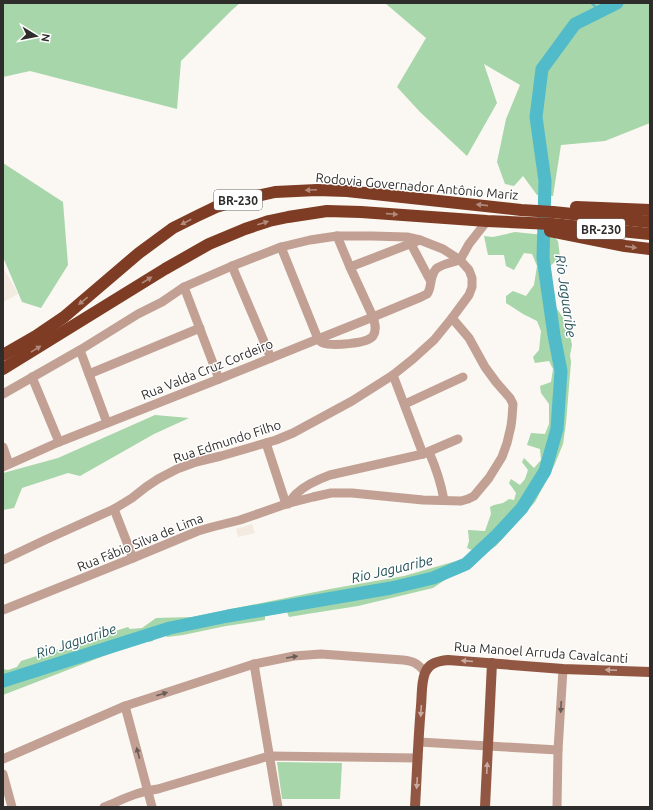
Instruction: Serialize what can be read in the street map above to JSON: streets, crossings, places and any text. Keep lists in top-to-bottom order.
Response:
{
  "streets": {
    "highway": ["Rodovia Governador Antônio Mariz", "BR-230"],
    "main road": ["Rua Manoel Arruda Cavalcanti"],
    "street": ["Rua Valda Cruz Cordeiro", "Rua Edmundo Filho", "Rua Fábio Silva de Lima"]
  },
  "crossings": [
    ["Rodovia Governador Antônio Mariz", "BR-230"],
    ["Rua Edmundo Filho", "Rua Fábio Silva de Lima"]
  ],
  "one_way": ["Rua Manoel Arruda Cavalcanti"],
  "water": ["Rio Jaguaribe"],
  "north": "right"
}
